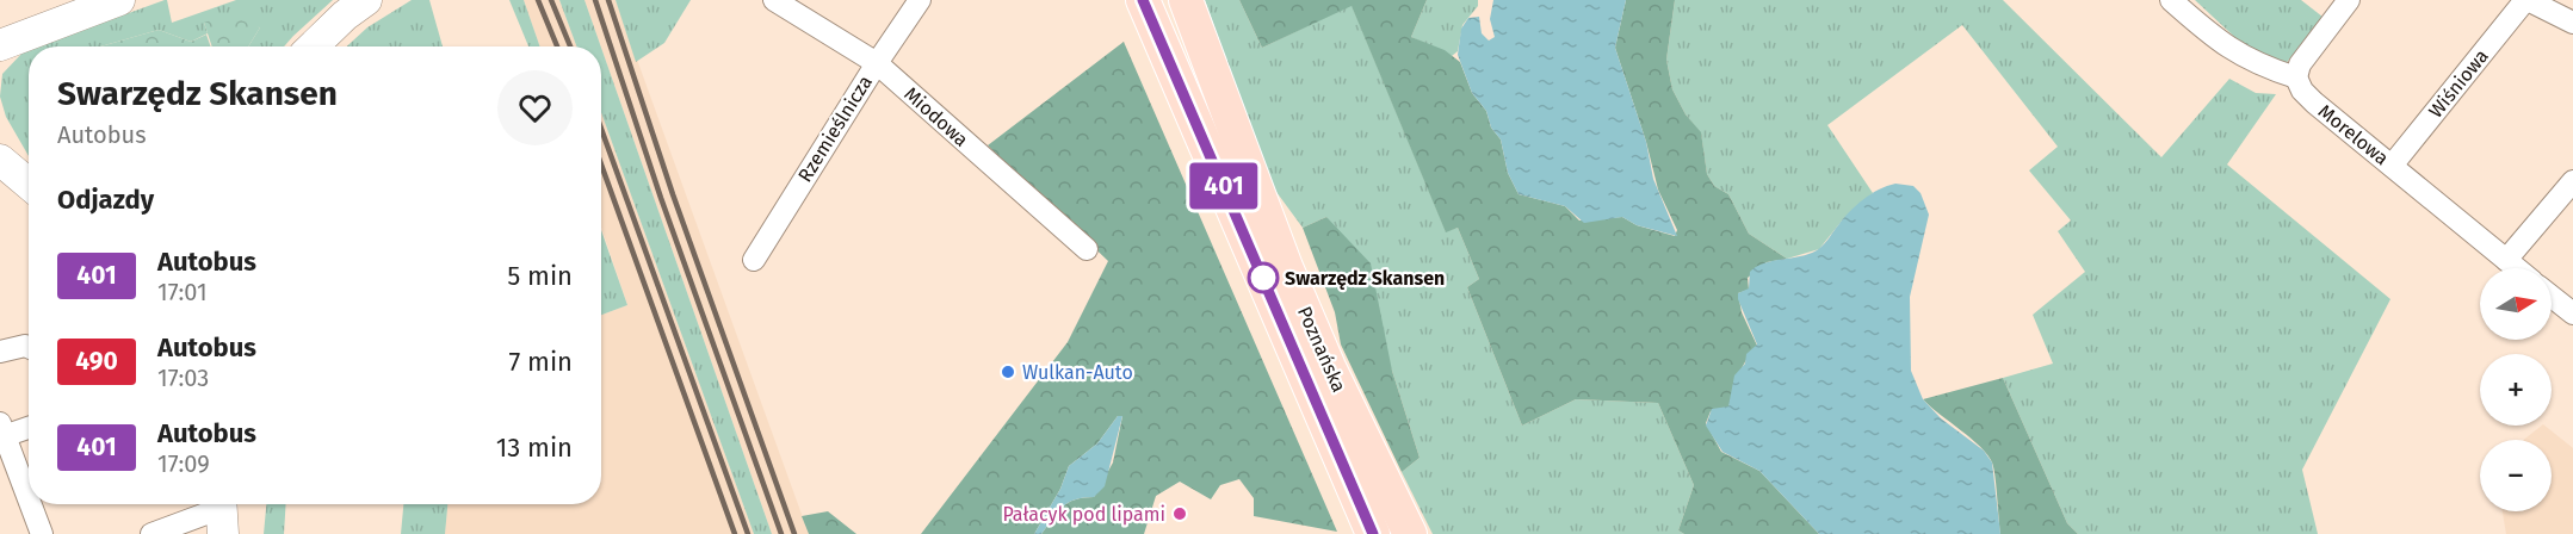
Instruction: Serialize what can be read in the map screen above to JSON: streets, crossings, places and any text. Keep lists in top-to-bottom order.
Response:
{
  "streets": {
    "main road": ["Poznańska"],
    "street": [
      "Wiśniowa",
      "Miodowa",
      "Rzemieślnicza",
      "Morelowa"
    ]
  },
  "crossings": [
    ["Wiśniowa", "Morelowa"],
    ["Miodowa", "Rzemieślnicza"]
  ],
  "places": ["Swarzędz Skansen", "Wulkan-Auto", "Pałacyk pod lipami"],
  "lines": ["bus line 401"],
  "north": "right",
  "page": {
    "on_map": "401",
    "heading": [
      ["Swarzędz Skansen", "Autobus"],
      "Odjazdy"
    ],
    "list": [
      {
        "mark": "401",
        "name": "Autobus",
        "note": "17:01",
        "value": "5 min"
      },
      {
        "mark": "490",
        "name": "Autobus",
        "note": "17:03",
        "value": "7 min"
      },
      {
        "mark": "401",
        "name": "Autobus",
        "note": "17:09",
        "value": "13 min"
      }
    ],
    "map_buttons": ["+", "−"]
  }
}
